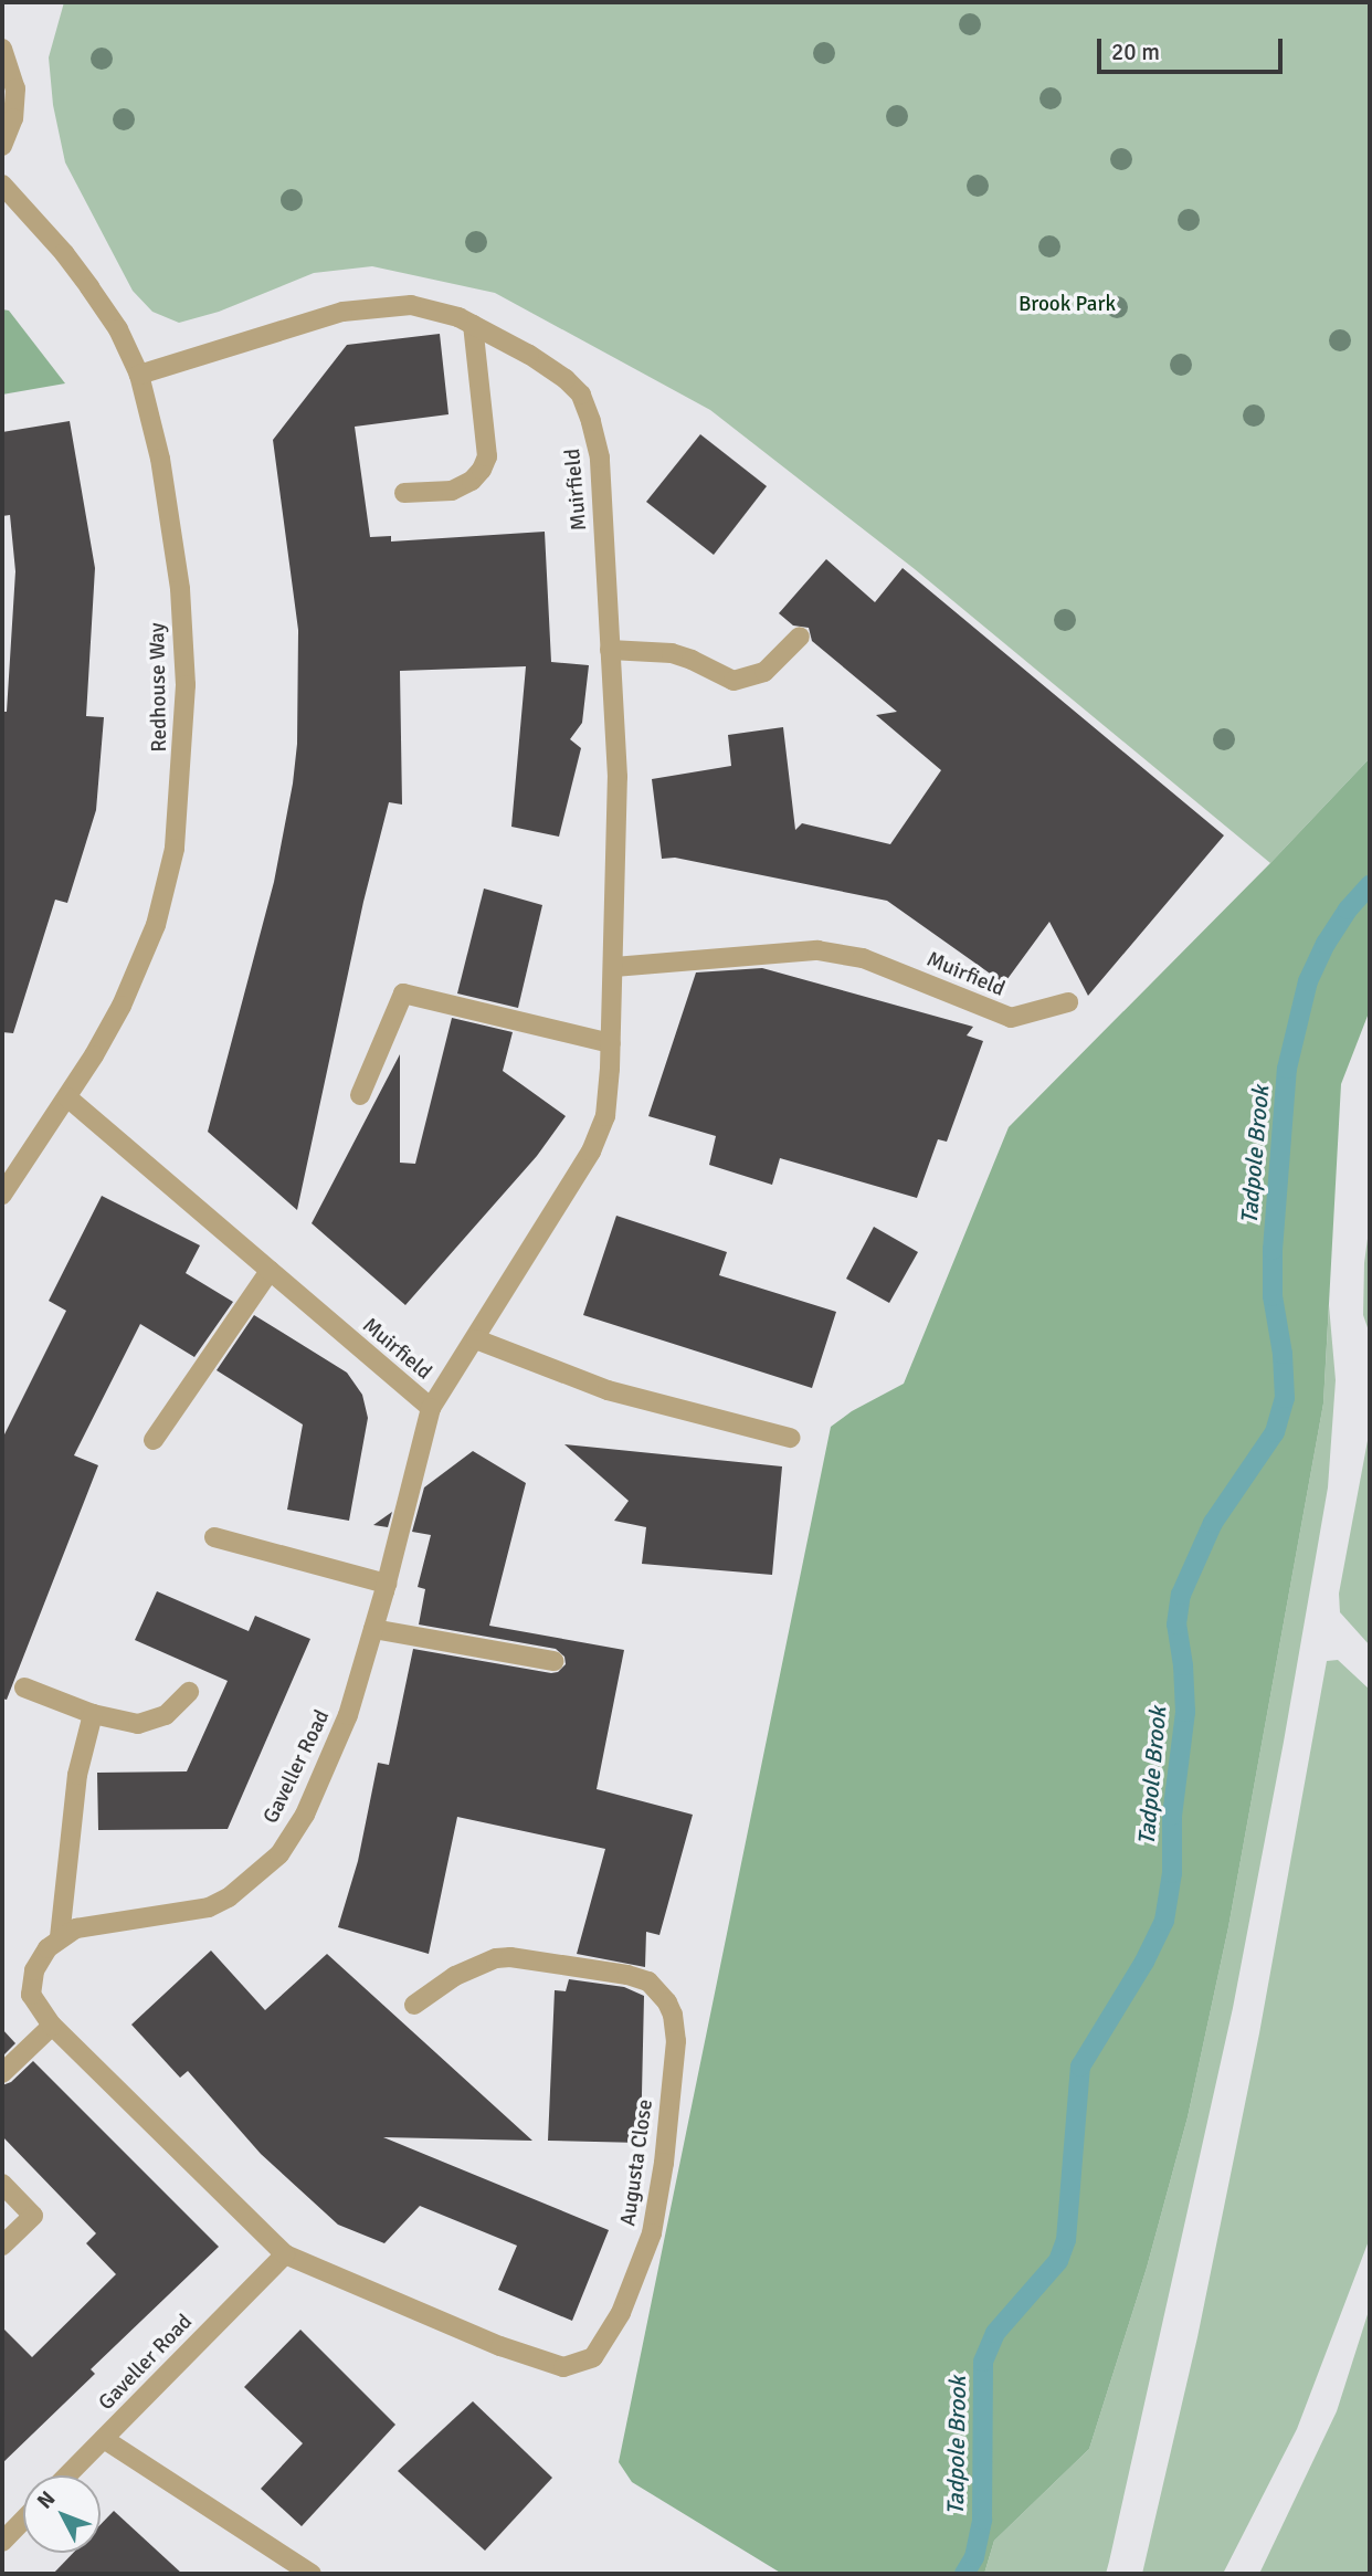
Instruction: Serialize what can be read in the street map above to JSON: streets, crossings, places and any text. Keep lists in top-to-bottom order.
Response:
{
  "streets": {
    "street": [
      "Muirfield",
      "Redhouse Way",
      "Gaveller Road",
      "Augusta Close"
    ]
  },
  "crossings": [
    ["Muirfield", "Redhouse Way"],
    ["Muirfield", "Gaveller Road"],
    ["Gaveller Road", "Augusta Close"]
  ],
  "water": ["Tadpole Brook"],
  "parks": ["Brook Park"],
  "scale_bar": "20 m",
  "north": "top left"
}
